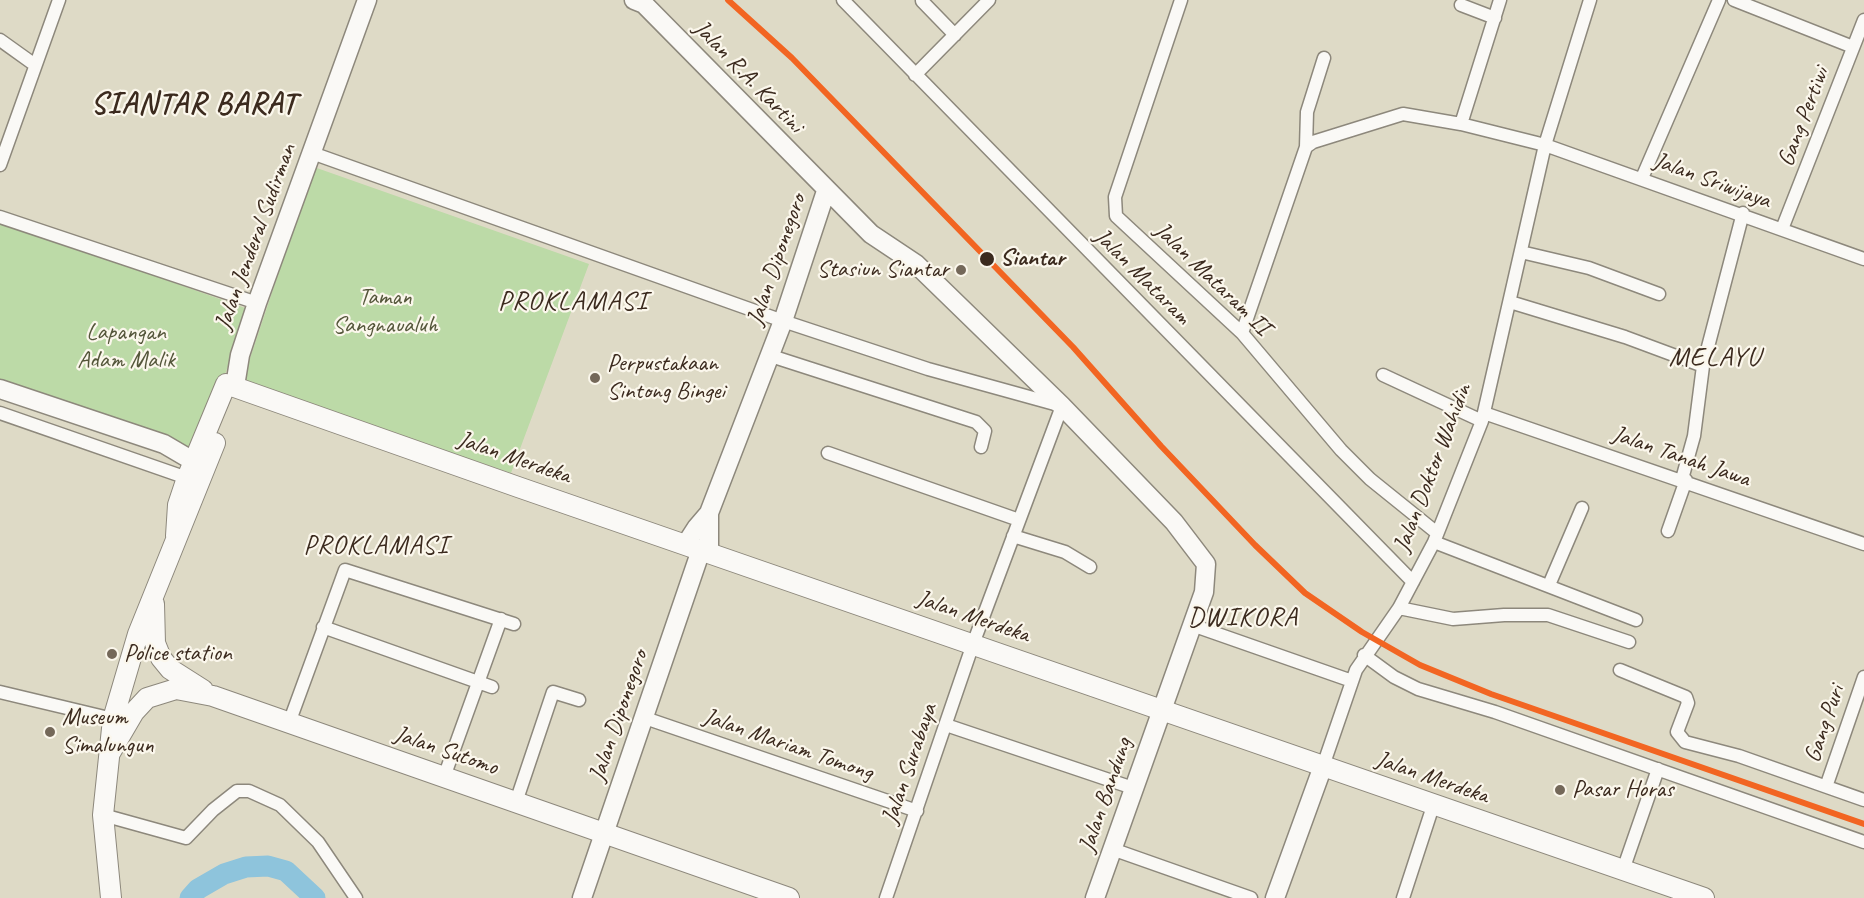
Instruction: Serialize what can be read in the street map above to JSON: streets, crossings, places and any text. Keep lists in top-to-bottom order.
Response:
{
  "streets": {
    "main road": ["Jalan Jenderal Sudirman", "Jalan Merdeka", "Jalan Sutomo"],
    "street": [
      "Jalan R.A. Kartini",
      "Gang Pertiwi",
      "Jalan Sriwijaya",
      "Jalan Diponegoro",
      "Jalan Mataram",
      "Jalan Mataram II",
      "Jalan Tanah Jawa",
      "Jalan Doktor Wahidin",
      "Gang Puri",
      "Jalan Mariam Tomong",
      "Jalan Surabaya",
      "Jalan Bandung"
    ]
  },
  "crossings": [
    ["Jalan R.A. Kartini", "Jalan Diponegoro"],
    ["Jalan R.A. Kartini", "Jalan Surabaya"],
    ["Jalan R.A. Kartini", "Jalan Bandung"],
    ["Gang Pertiwi", "Jalan Sriwijaya"],
    ["Jalan Sriwijaya", "Jalan Doktor Wahidin"],
    ["Jalan Jenderal Sudirman", "Jalan Merdeka"],
    ["Jalan Jenderal Sudirman", "Jalan Sutomo"],
    ["Jalan Diponegoro", "Jalan Merdeka"],
    ["Jalan Diponegoro", "Jalan Mariam Tomong"],
    ["Jalan Diponegoro", "Jalan Sutomo"],
    ["Jalan Mataram", "Jalan Doktor Wahidin"],
    ["Jalan Mataram II", "Jalan Doktor Wahidin"],
    ["Jalan Tanah Jawa", "Jalan Doktor Wahidin"],
    ["Jalan Merdeka", "Jalan Doktor Wahidin"],
    ["Jalan Merdeka", "Jalan Surabaya"],
    ["Jalan Merdeka", "Jalan Bandung"],
    ["Jalan Mariam Tomong", "Jalan Surabaya"],
    ["Jalan Surabaya", "Jalan Bandung"]
  ],
  "districts": [
    "SIANTAR BARAT",
    "PROKLAMASI",
    "MELAYU",
    "PROKLAMASI",
    "DWIKORA"
  ],
  "parks": ["Taman Sangnaualuh", "Lapangan Adam Malik"],
  "places": [
    "Siantar",
    "Stasiun Siantar",
    "Perpustakaan Sintong Bingei",
    "Police station",
    "Museum Simalungun",
    "Pasar Horas"
  ]
}
